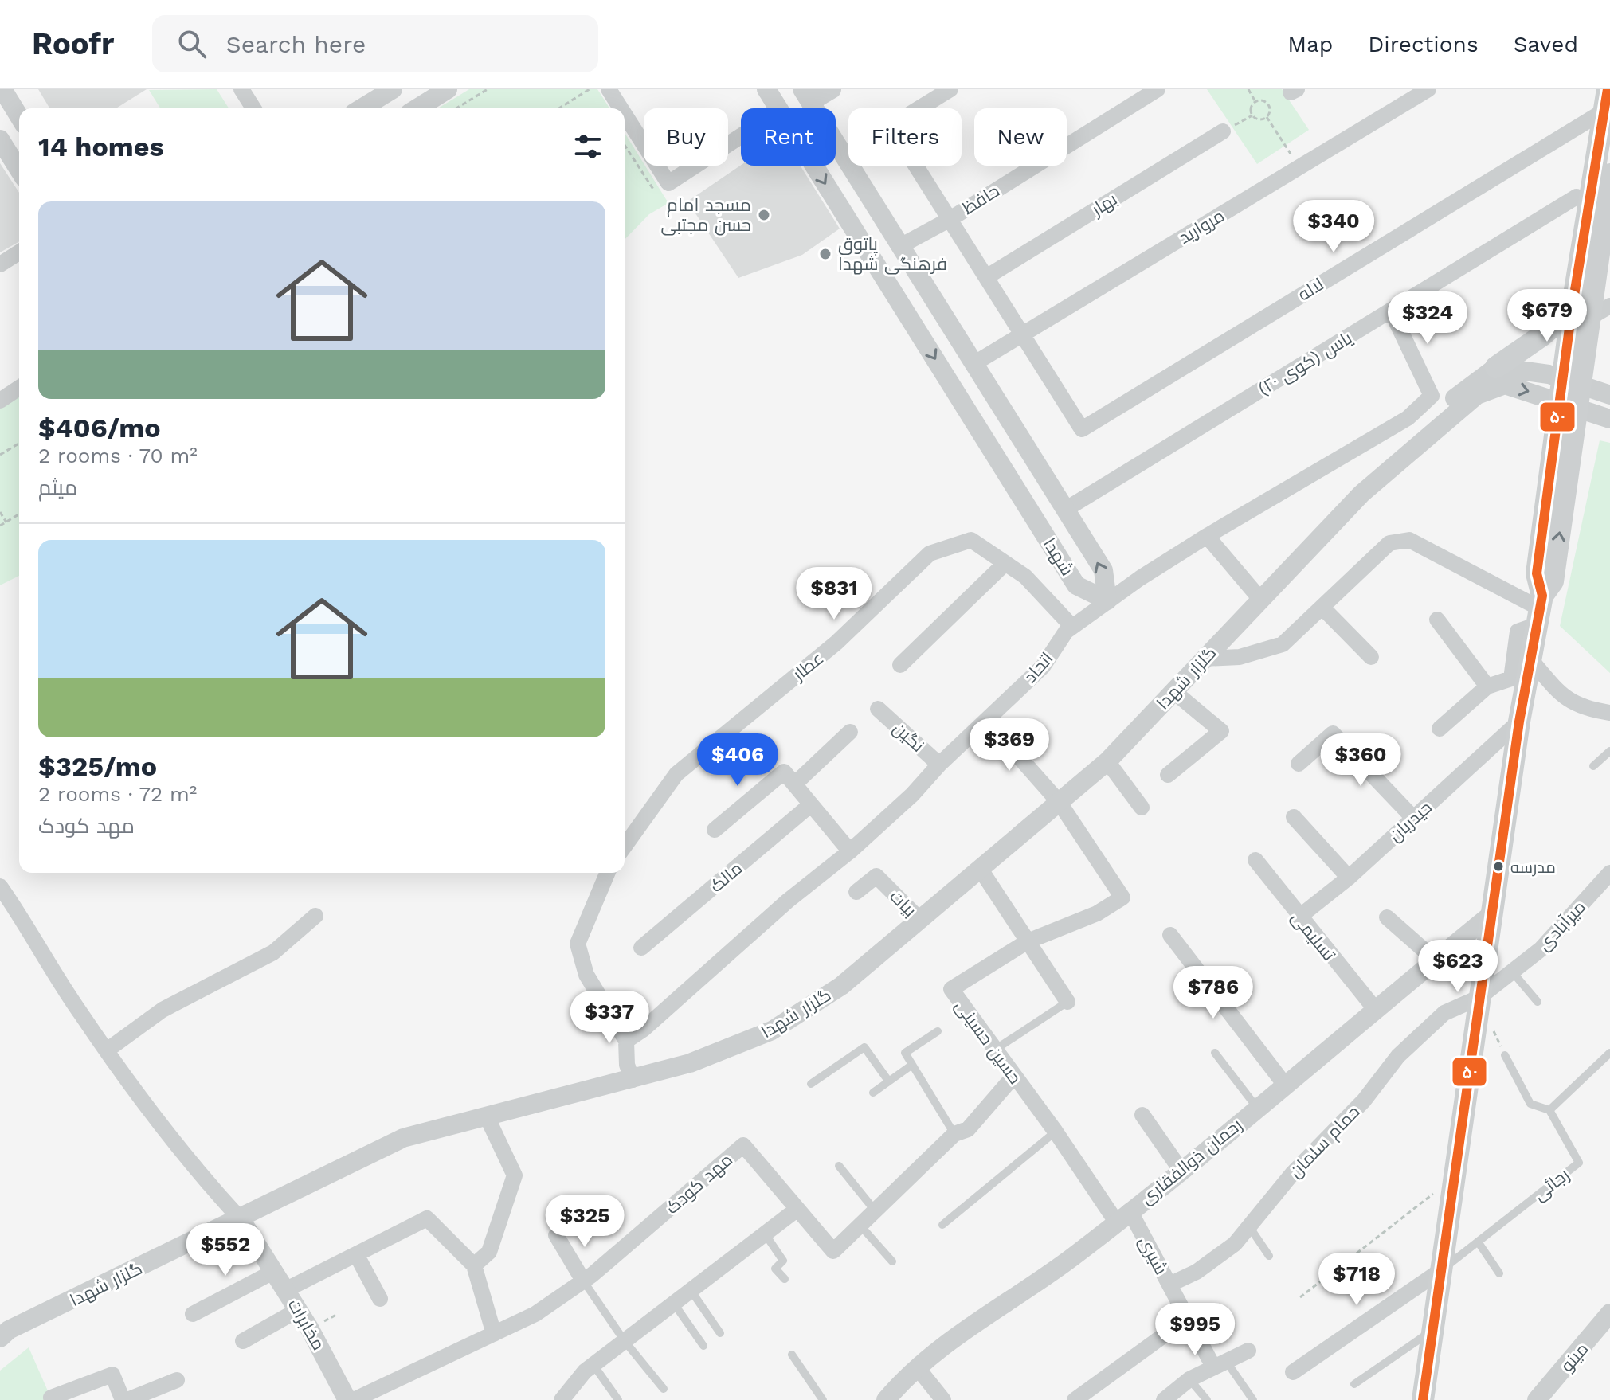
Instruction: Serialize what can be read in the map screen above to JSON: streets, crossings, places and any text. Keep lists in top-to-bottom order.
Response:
{
  "streets": {
    "street": [
      "حافظ",
      "بهار",
      "مروارید",
      "لاله",
      "یاس (کوی ۲۰)",
      "شهدا",
      "عطار",
      "اتحاد",
      "گلزار شهدا",
      "نگین",
      "حیدریان",
      "مالک",
      "بیات",
      "میرآبادی",
      "تسلیمی",
      "حسین حسینی",
      "حمام سلمان",
      "رحمان ذوالفقاری",
      "مهد کودک",
      "شیری",
      "مخابرات",
      "مینو"
    ],
    "lane": ["رجائی"]
  },
  "crossings": [
    ["حافظ", "شهدا"],
    ["مروارید", "لاله"],
    ["مروارید", "شهدا"],
    ["یاس (کوی ۲۰)", "شهدا"],
    ["یاس (کوی ۲۰)", "اتحاد"],
    ["شهدا", "اتحاد"],
    ["عطار", "اتحاد"],
    ["اتحاد", "نگین"],
    ["گلزار شهدا", "بیات"],
    ["گلزار شهدا", "حسین حسینی"],
    ["گلزار شهدا", "مخابرات"],
    ["حیدریان", "تسلیمی"],
    ["میرآبادی", "حمام سلمان"],
    ["تسلیمی", "رحمان ذوالفقاری"],
    ["حسین حسینی", "رحمان ذوالفقاری"],
    ["حسین حسینی", "مهد کودک"],
    ["حسین حسینی", "شیری"],
    ["حمام سلمان", "شیری"],
    ["رحمان ذوالفقاری", "شیری"]
  ],
  "places": ["مسجد امام حسن مجتبی", "پاتوق فرهنگی شهدا", "مدرسه"],
  "lines": ["transit line ۵۰"],
  "page": {
    "header": "Roofr",
    "search": "Search here",
    "nav": ["Map", "Directions", "Saved"],
    "chip": [
      "Buy",
      "Rent",
      "Filters",
      "New"
    ],
    "heading": "14 homes",
    "list": [
      {
        "name": "$406/mo",
        "note": "2 rooms · 70 m² · میثم"
      },
      {
        "name": "$325/mo",
        "note": "2 rooms · 72 m² · مهد کودک"
      }
    ],
    "price": [
      "$340",
      "$679",
      "$324",
      "$831",
      "$369",
      "$406",
      "$360",
      "$623",
      "$786",
      "$337",
      "$325",
      "$552",
      "$718",
      "$995"
    ]
  }
}
